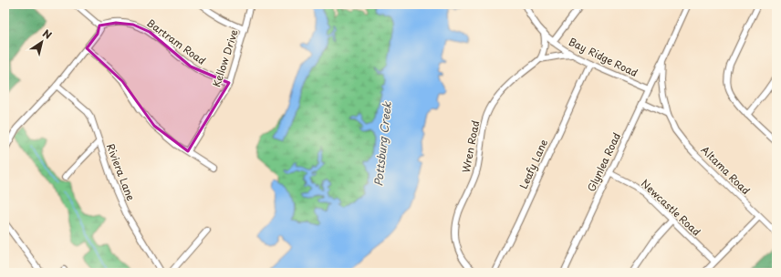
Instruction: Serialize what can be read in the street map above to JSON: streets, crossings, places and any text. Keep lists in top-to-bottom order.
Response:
{
  "streets": {
    "street": [
      "Bartram Road",
      "Bay Ridge Road",
      "Kellow Drive",
      "Wren Road",
      "Glynlea Road",
      "Leafy Lane",
      "Altama Road",
      "Riviera Lane",
      "Newcastle Road"
    ]
  },
  "crossings": [
    ["Bartram Road", "Kellow Drive"],
    ["Bay Ridge Road", "Wren Road"],
    ["Bay Ridge Road", "Glynlea Road"],
    ["Bay Ridge Road", "Leafy Lane"],
    ["Glynlea Road", "Altama Road"],
    ["Glynlea Road", "Newcastle Road"]
  ],
  "water": ["Pottsburg Creek"],
  "north": "top right"
}
